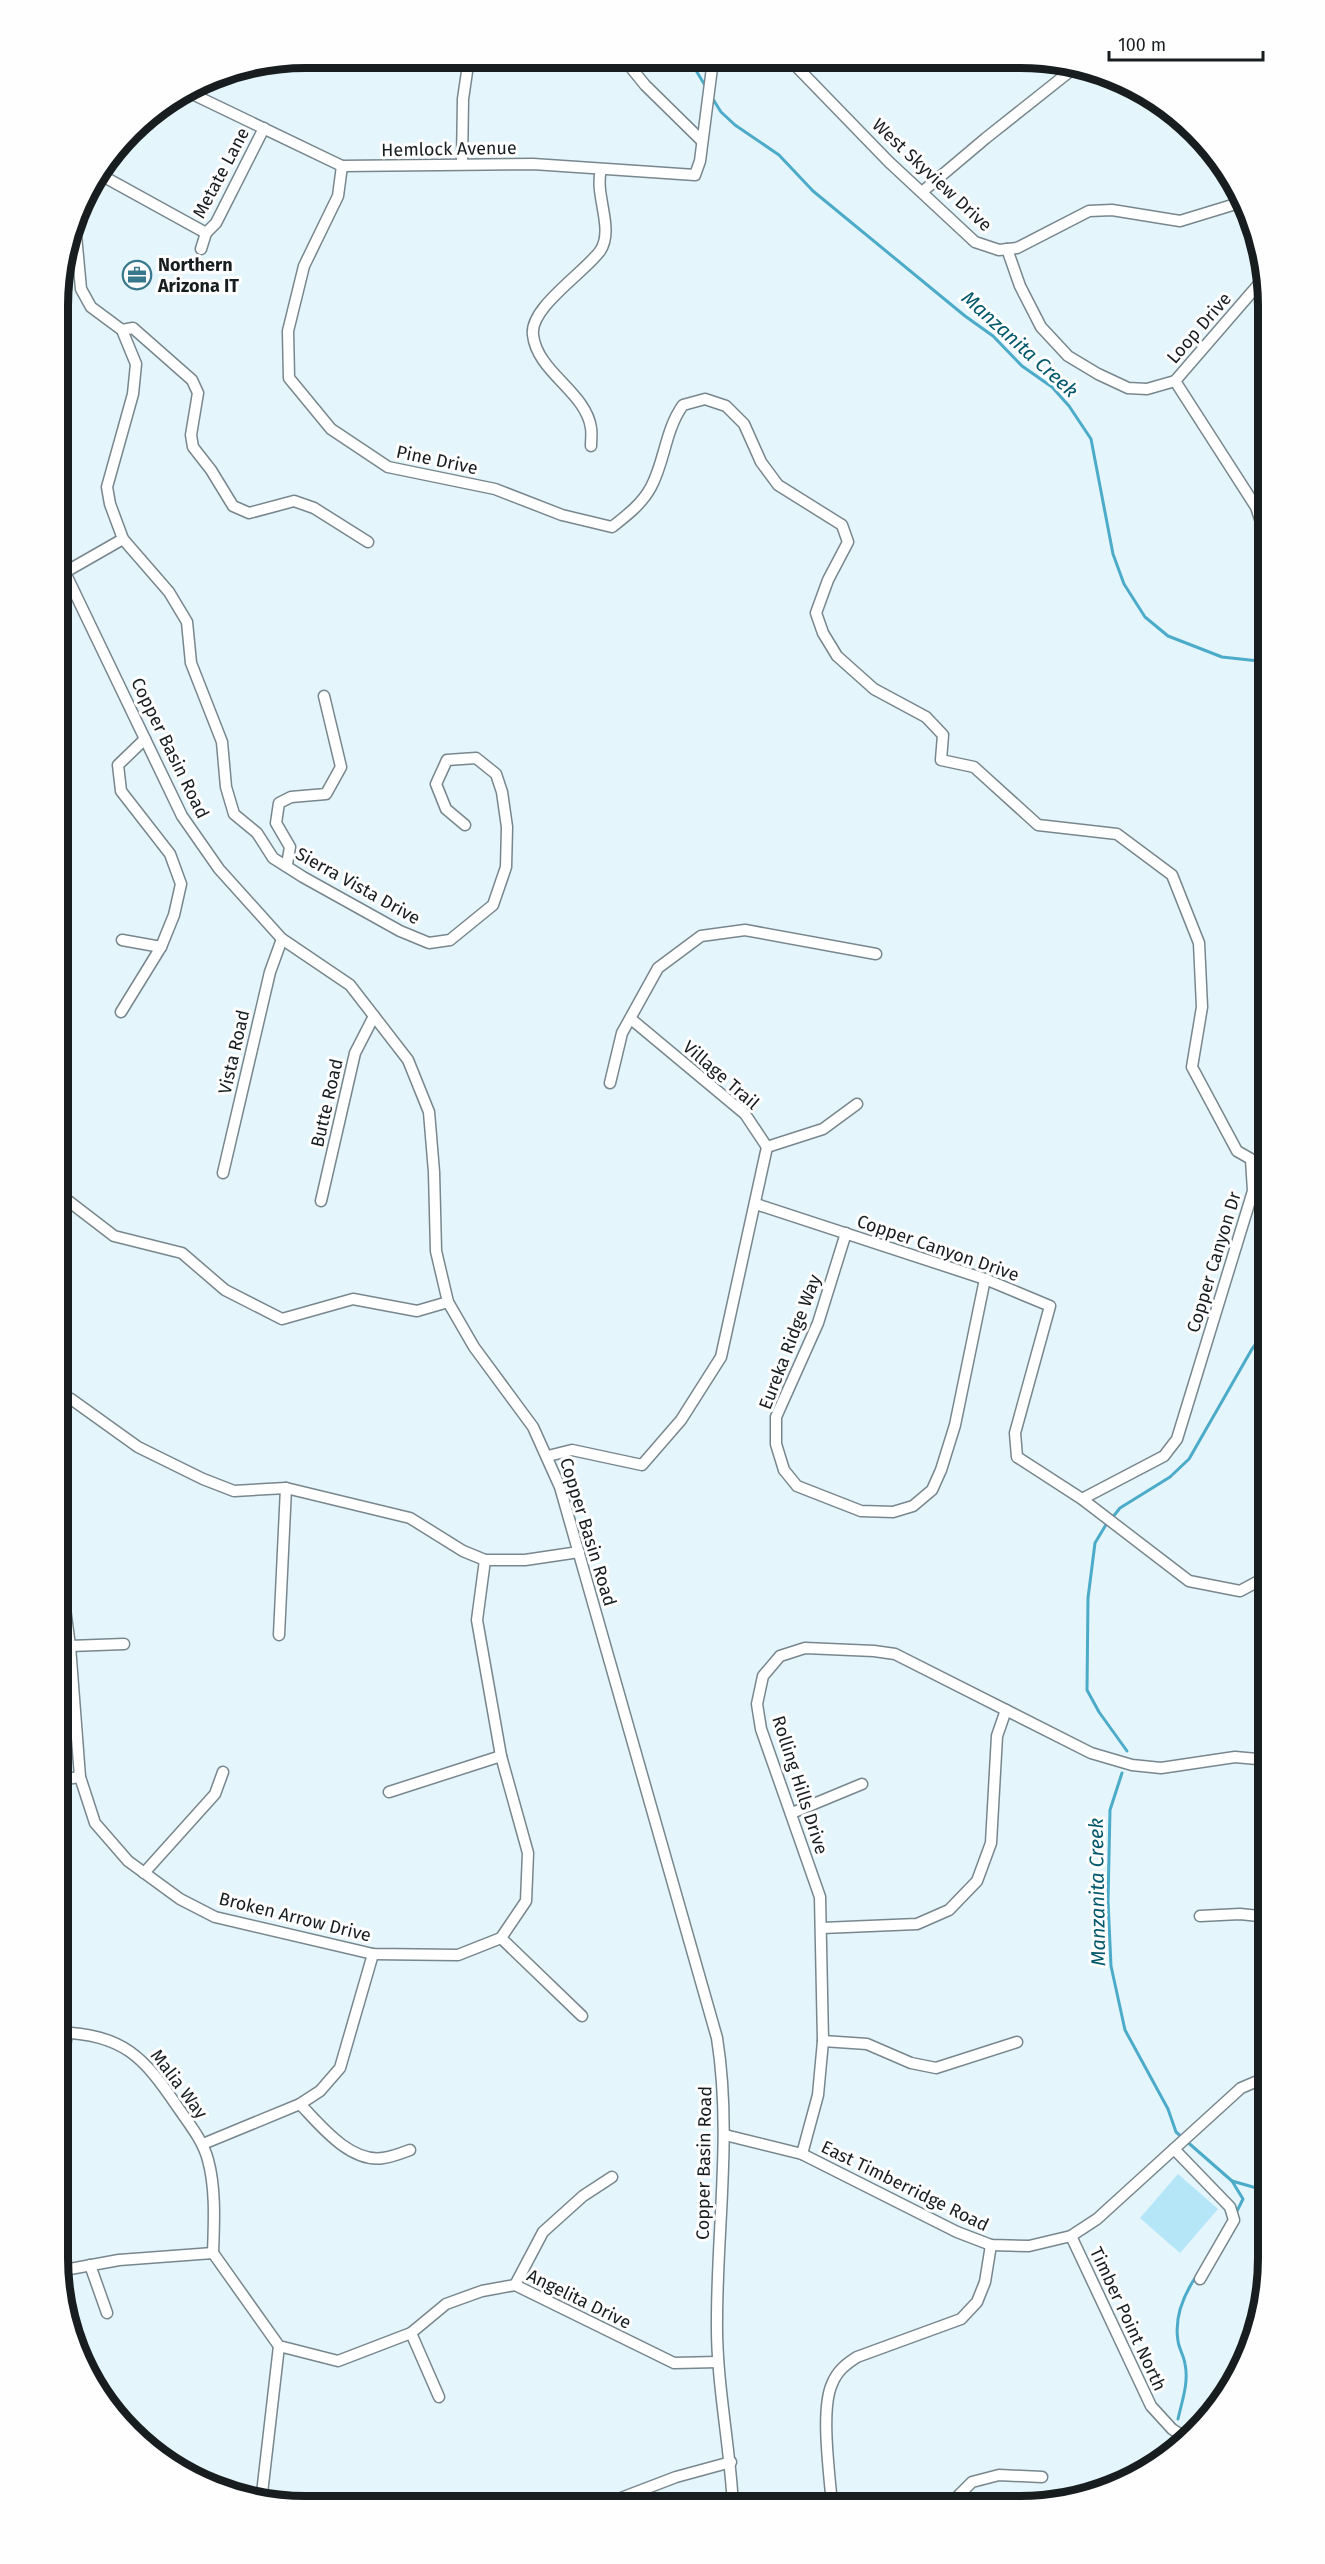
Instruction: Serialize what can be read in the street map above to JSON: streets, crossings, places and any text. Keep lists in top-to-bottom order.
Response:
{
  "streets": {
    "street": [
      "Hemlock Avenue",
      "Metate Lane",
      "West Skyview Drive",
      "Loop Drive",
      "Pine Drive",
      "Copper Basin Road",
      "Sierra Vista Drive",
      "Vista Road",
      "Village Trail",
      "Butte Road",
      "Copper Canyon Drive",
      "Copper Canyon Dr",
      "Eureka Ridge Way",
      "Rolling Hills Drive",
      "Broken Arrow Drive",
      "Malia Way",
      "East Timberridge Road",
      "Angelita Drive",
      "Timber Point North"
    ]
  },
  "crossings": [
    ["Hemlock Avenue", "Metate Lane"],
    ["Hemlock Avenue", "Pine Drive"],
    ["West Skyview Drive", "Loop Drive"],
    ["Pine Drive", "Copper Canyon Dr"],
    ["Copper Basin Road", "Vista Road"],
    ["Copper Basin Road", "Butte Road"],
    ["Copper Basin Road", "East Timberridge Road"],
    ["Copper Basin Road", "Angelita Drive"],
    ["Copper Canyon Drive", "Copper Canyon Dr"],
    ["Copper Canyon Drive", "Eureka Ridge Way"],
    ["Rolling Hills Drive", "East Timberridge Road"],
    ["East Timberridge Road", "Timber Point North"]
  ],
  "water": ["Manzanita Creek"],
  "places": {
    "office": ["Northern Arizona IT"]
  },
  "scale_bar": "100 m"
}
